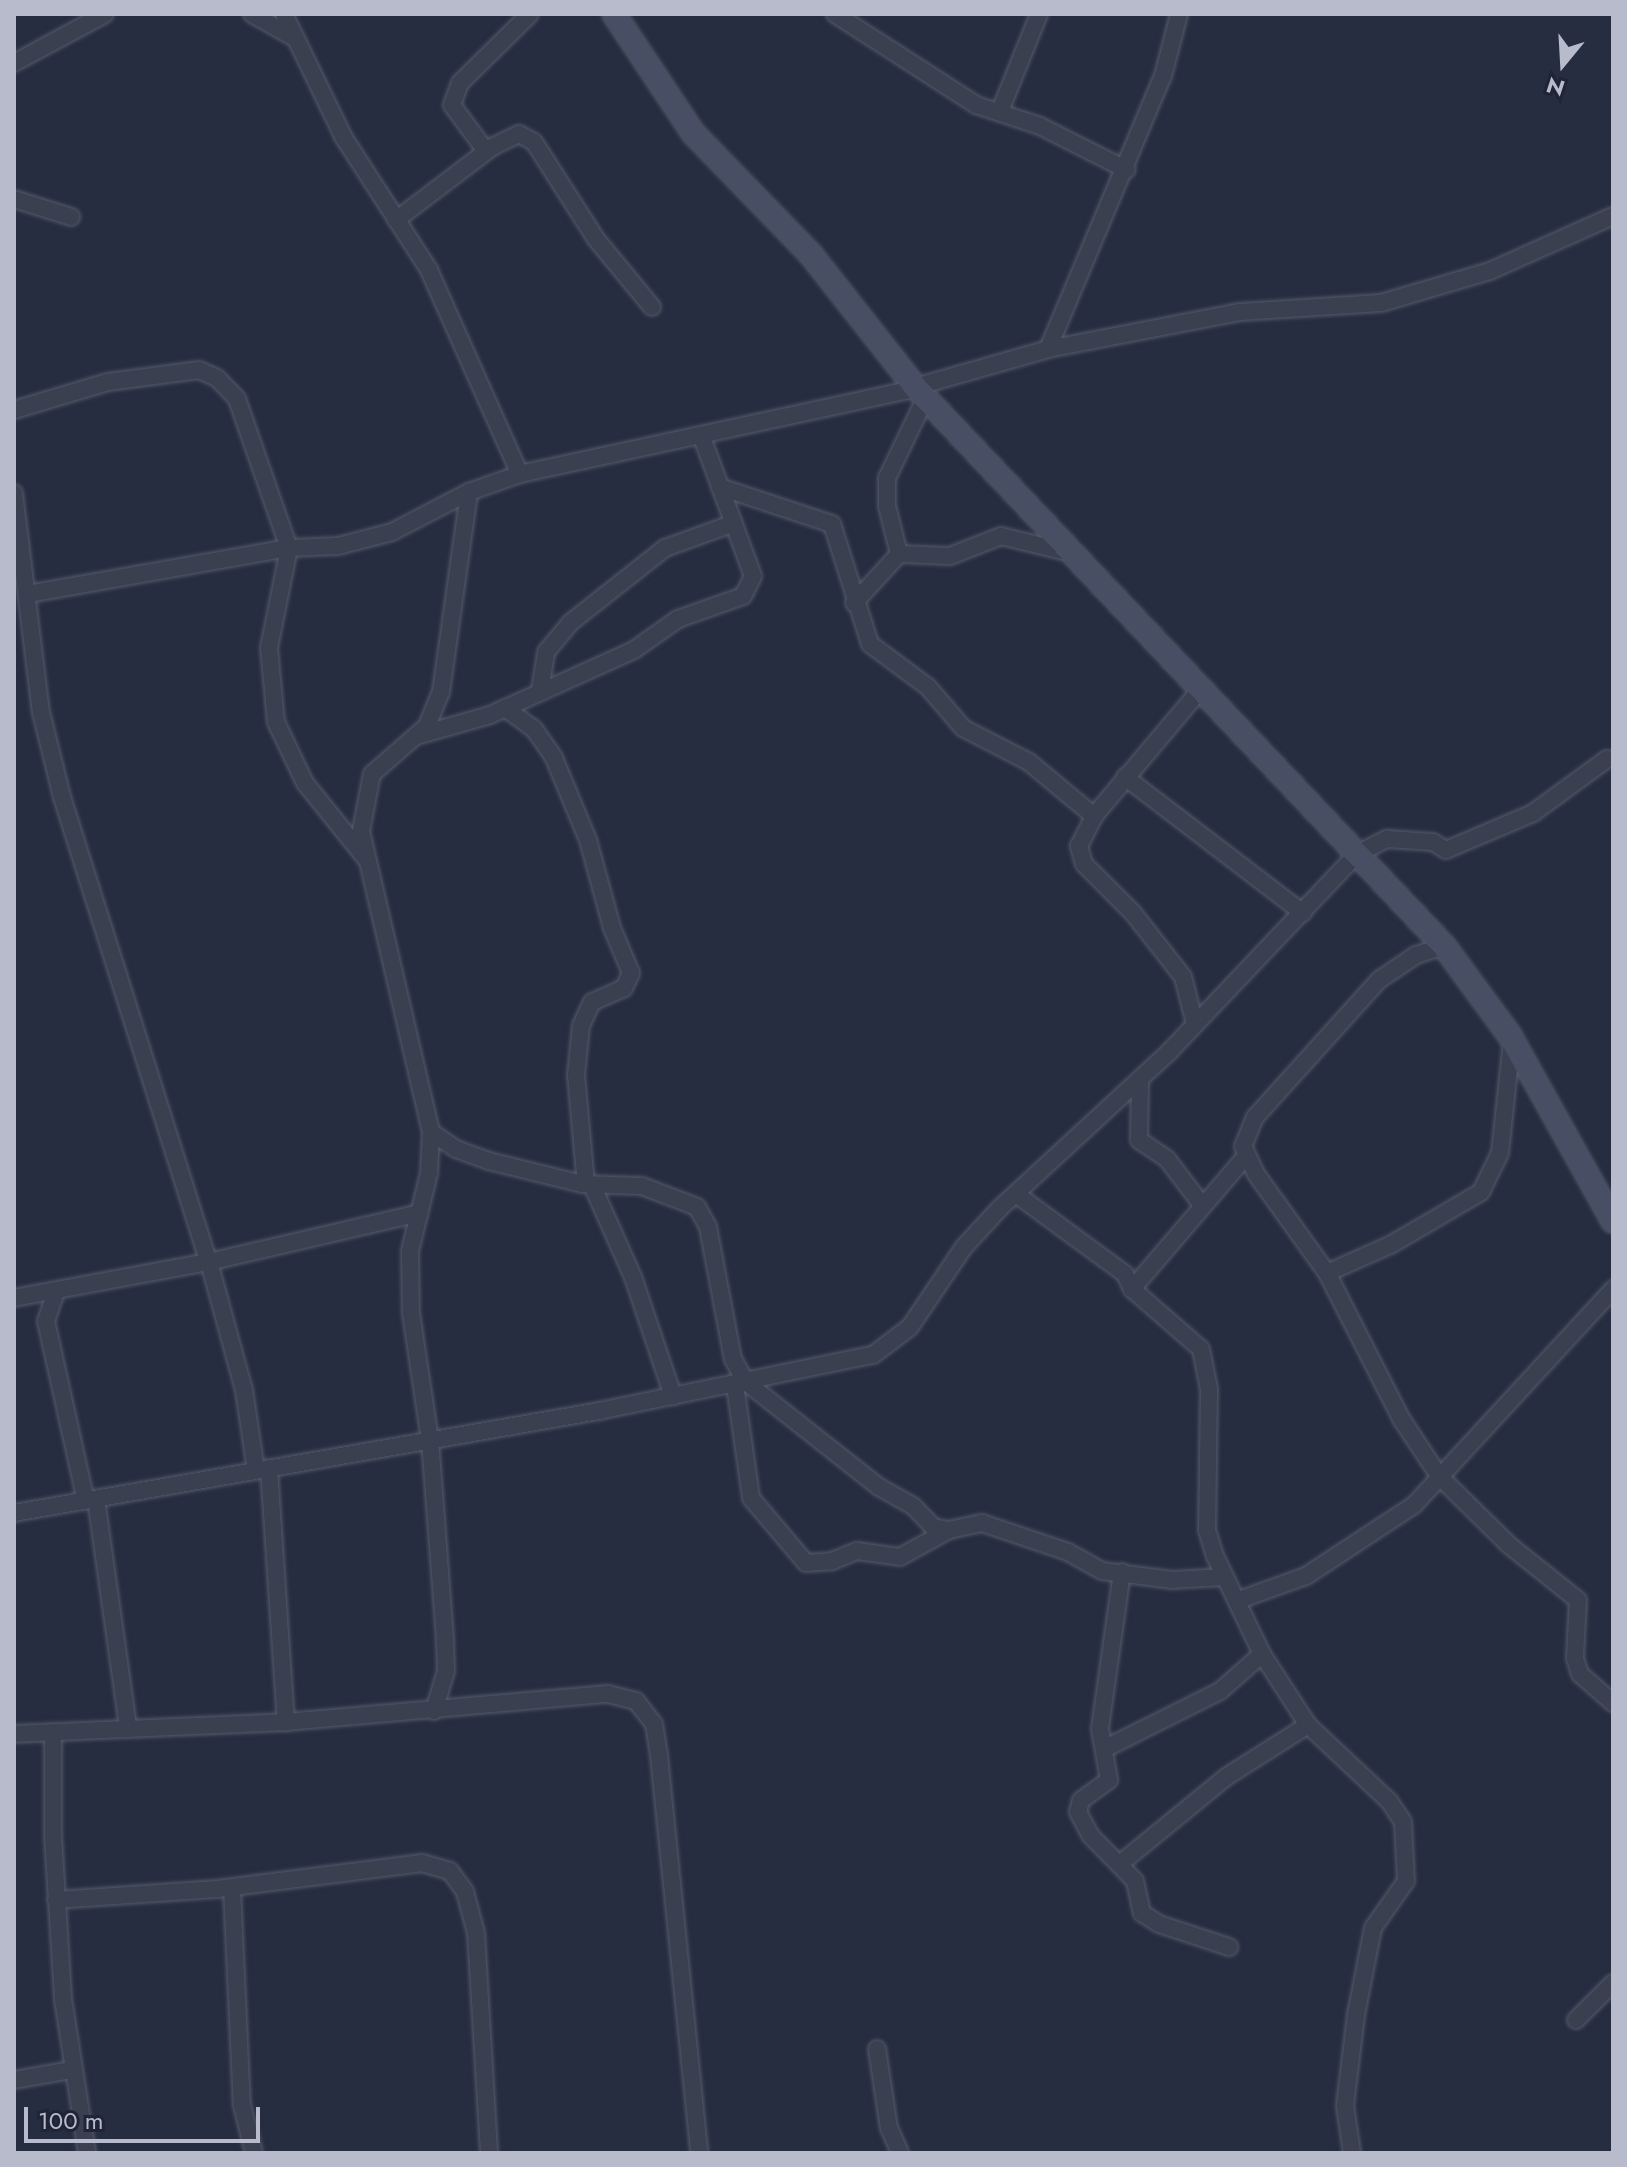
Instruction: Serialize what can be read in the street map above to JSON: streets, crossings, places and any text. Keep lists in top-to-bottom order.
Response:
{
  "scale_bar": "100 m",
  "north": "bottom"
}
